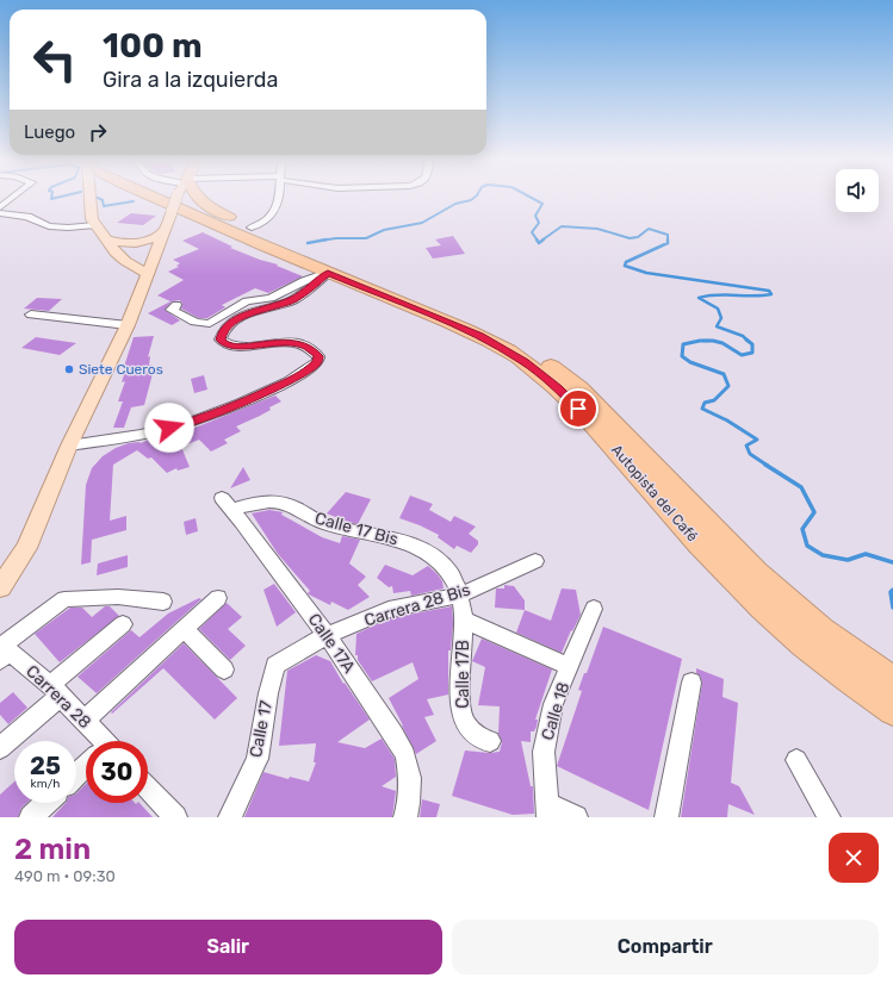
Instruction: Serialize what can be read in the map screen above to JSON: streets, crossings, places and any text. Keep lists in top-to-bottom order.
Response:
{
  "streets": {
    "highway": ["Autopista del Café"],
    "street": [
      "Calle 17 Bis",
      "Carrera 28 Bis",
      "Calle 17A",
      "Calle 17B",
      "Carrera 28",
      "Calle 18",
      "Calle 17"
    ]
  },
  "crossings": [
    ["Calle 17 Bis", "Carrera 28 Bis"],
    ["Calle 17 Bis", "Calle 17A"],
    ["Calle 17 Bis", "Calle 17B"],
    ["Carrera 28 Bis", "Calle 17A"],
    ["Carrera 28 Bis", "Calle 17B"],
    ["Carrera 28 Bis", "Calle 17"]
  ],
  "places": ["Siete Cueros"],
  "page": {
    "turn": ["100 m", "Gira a la izquierda"],
    "then": "Luego",
    "speed": "25 km/h",
    "limit": "30",
    "heading": ["2 min", "490 m · 09:30"],
    "buttons": ["Salir", "Compartir"]
  }
}
